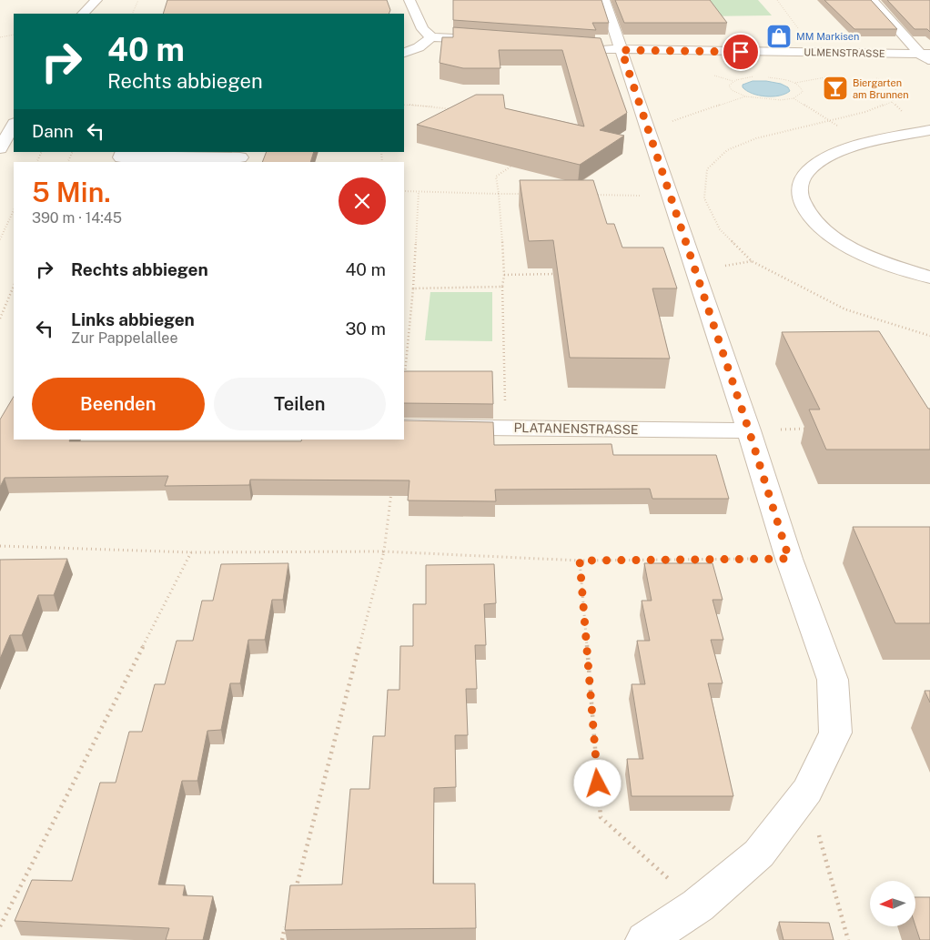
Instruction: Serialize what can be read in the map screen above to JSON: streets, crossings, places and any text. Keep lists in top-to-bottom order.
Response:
{
  "streets": {
    "street": ["ULMENSTRASSE", "PLATANENSTRASSE"]
  },
  "places": {
    "shop": ["MM Markisen"],
    "bar": ["Biergarten am Brunnen"]
  },
  "north": "left",
  "page": {
    "turn": ["40 m", "Rechts abbiegen"],
    "then": "Dann",
    "heading": ["5 Min.", "390 m · 14:45"],
    "list": [
      {
        "name": "Rechts abbiegen",
        "value": "40 m"
      },
      {
        "name": "Links abbiegen",
        "note": "Zur Pappelallee",
        "value": "30 m"
      }
    ],
    "buttons": ["Beenden", "Teilen"]
  }
}
